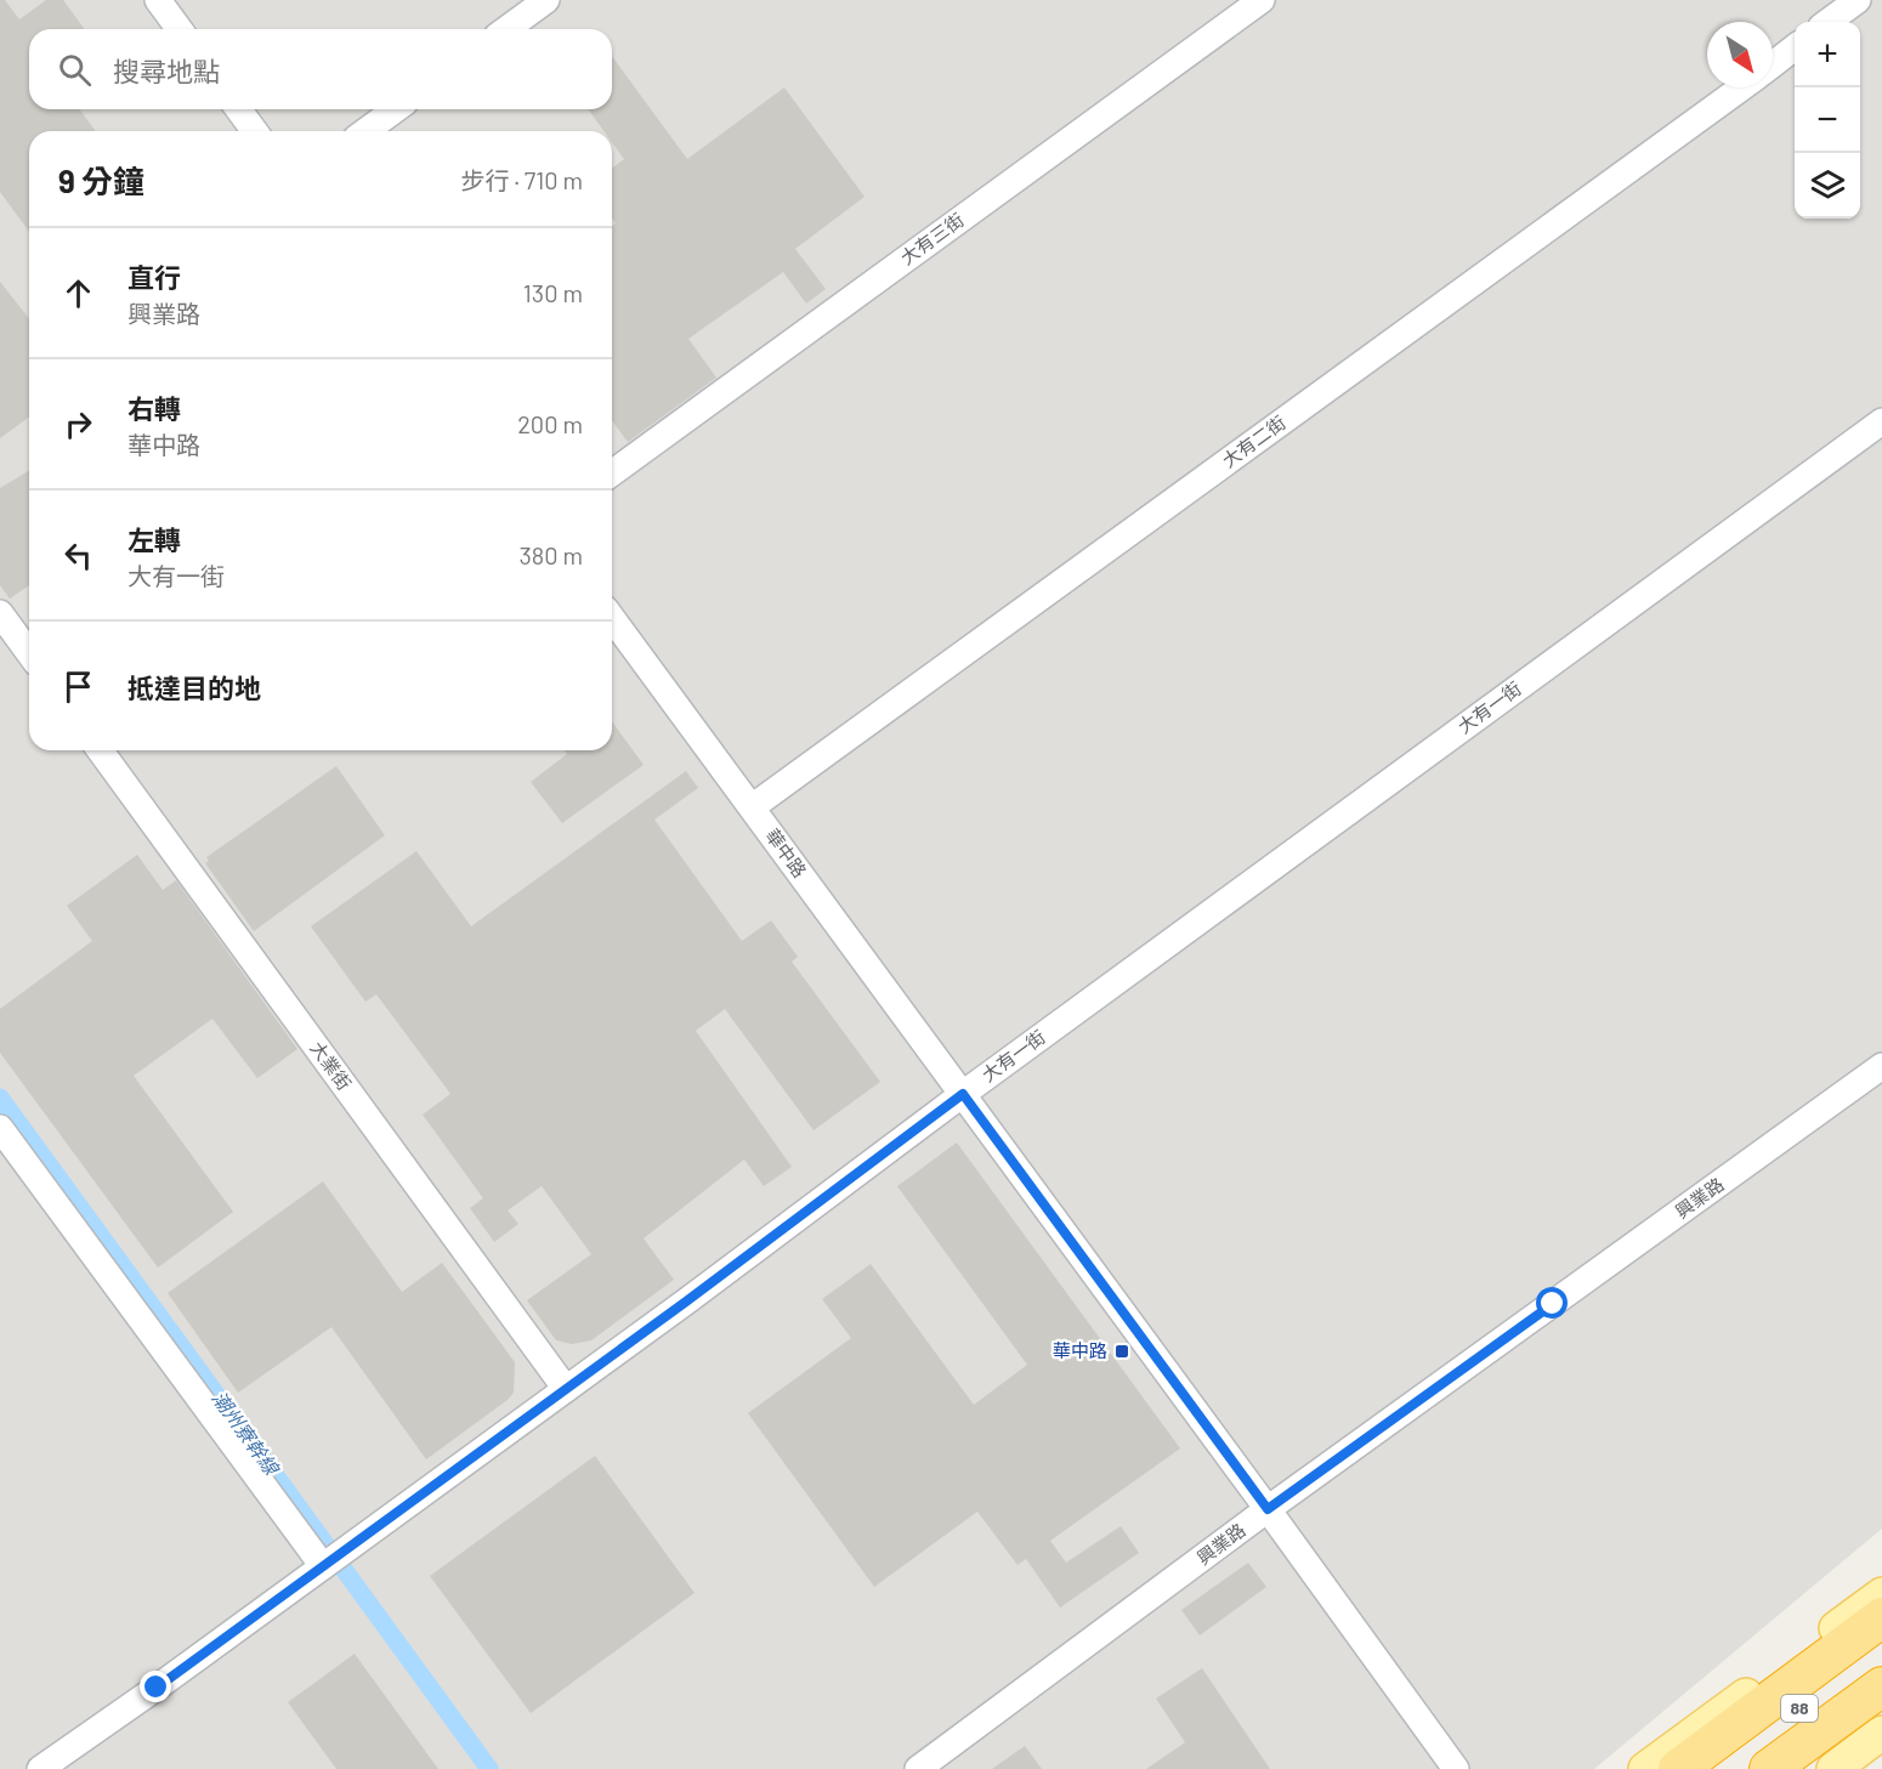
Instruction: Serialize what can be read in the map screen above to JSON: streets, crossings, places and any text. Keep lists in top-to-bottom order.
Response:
{
  "streets": {
    "highway": ["88"],
    "street": [
      "大有三街",
      "大有二街",
      "大有一街",
      "華中路",
      "大業街",
      "興業路"
    ]
  },
  "crossings": [
    ["大有二街", "華中路"],
    ["大有一街", "華中路"],
    ["大有一街", "大業街"],
    ["華中路", "興業路"]
  ],
  "water": ["潮州寮幹線"],
  "places": {
    "transit": ["華中路"]
  },
  "north": "bottom right",
  "page": {
    "map_buttons": ["+", "−"],
    "search": "搜尋地點",
    "heading": ["9 分鐘", "步行 · 710 m"],
    "list": [
      ["直行", "興業路", "130 m"],
      ["右轉", "華中路", "200 m"],
      ["左轉", "大有一街", "380 m"],
      "抵達目的地"
    ]
  }
}
